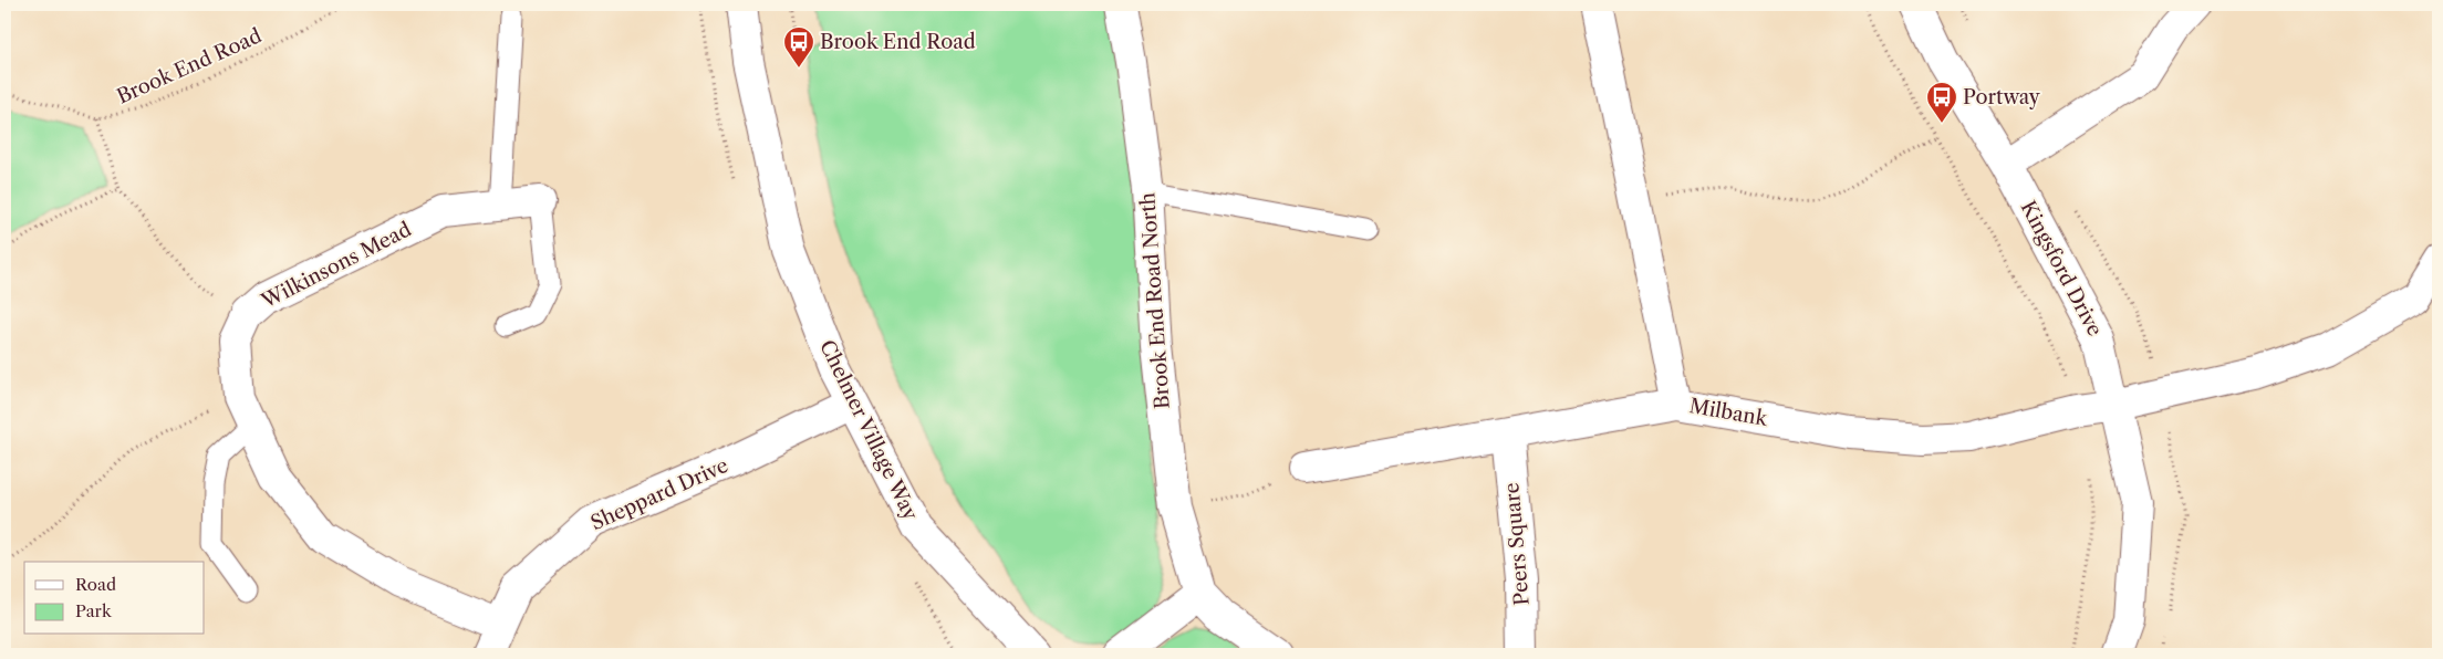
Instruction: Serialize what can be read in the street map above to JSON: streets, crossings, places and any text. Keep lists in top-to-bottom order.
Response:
{
  "streets": {
    "street": [
      "Wilkinsons Mead",
      "Kingsford Drive",
      "Brook End Road North",
      "Milbank",
      "Chelmer Village Way",
      "Sheppard Drive",
      "Peers Square"
    ],
    "path": ["Brook End Road"]
  },
  "crossings": [
    ["Wilkinsons Mead", "Sheppard Drive"],
    ["Kingsford Drive", "Milbank"],
    ["Chelmer Village Way", "Sheppard Drive"]
  ],
  "places": {
    "bus stop": ["Brook End Road", "Portway"]
  },
  "legend": ["Road", "Park"]
}
